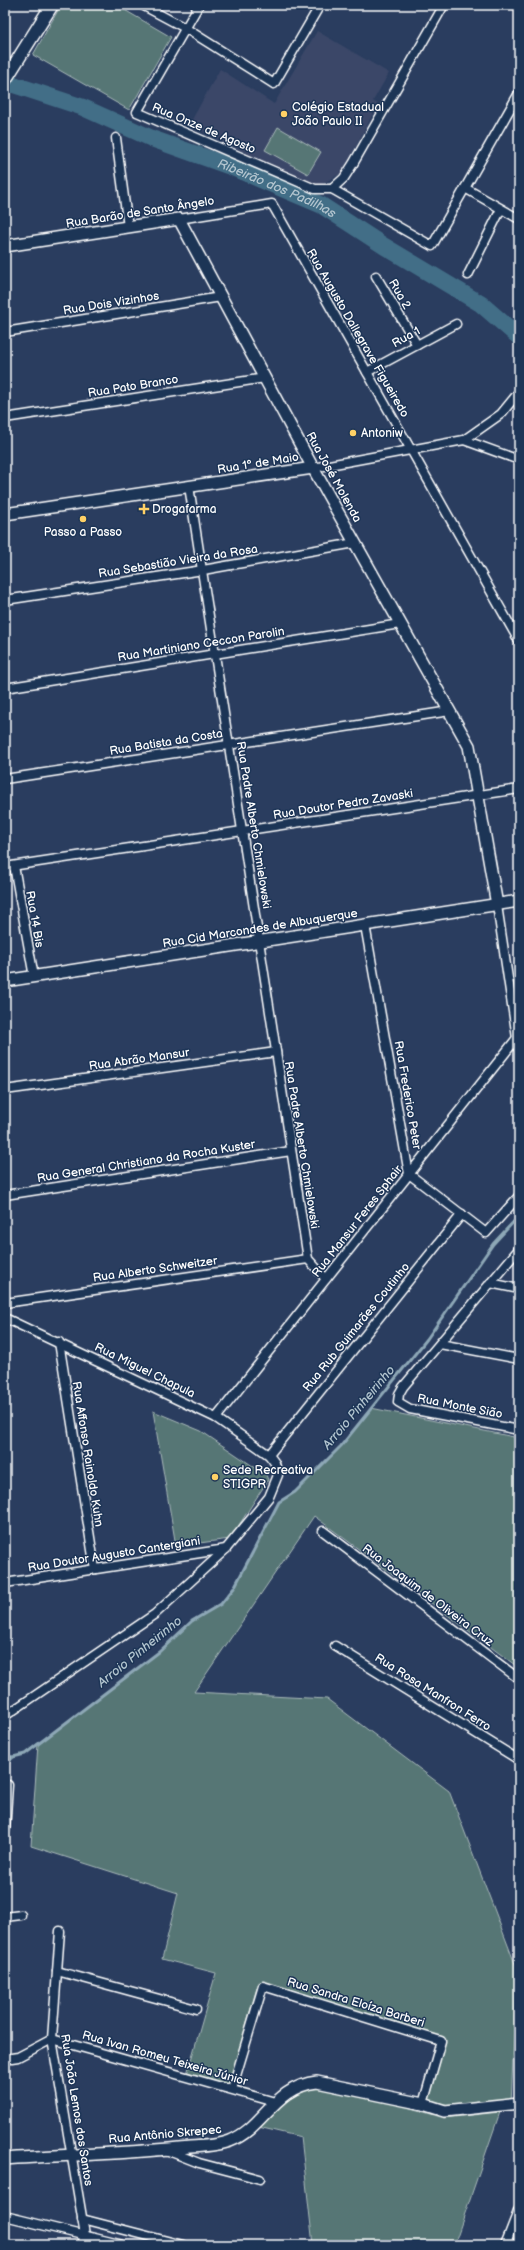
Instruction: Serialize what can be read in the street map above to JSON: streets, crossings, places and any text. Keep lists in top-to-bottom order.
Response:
{
  "streets": {
    "street": [
      "Rua Onze de Agosto",
      "Rua Barão de Santo Ângelo",
      "Rua 2",
      "Rua Dois Vizinhos",
      "Rua Augusto Dallegrave Figueiredo",
      "Rua 1",
      "Rua Pato Branco",
      "Rua 1º de Maio",
      "Rua José Molenda",
      "Rua Sebastião Vieira da Rosa",
      "Rua Martiniano Ceccon Parolin",
      "Rua Batista da Costa",
      "Rua Doutor Pedro Zavaski",
      "Rua Padre Alberto Chmielowski",
      "Rua 14 Bis",
      "Rua Cid Marcondes de Albuquerque",
      "Rua Abrão Mansur",
      "Rua Frederico Peter",
      "Rua General Christiano da Rocha Kuster",
      "Rua Mansur Feres Sphair",
      "Rua Alberto Schweitzer",
      "Rua Rub Guimarães Coutinho",
      "Rua Miguel Chapula",
      "Rua Monte Sião",
      "Rua Affonso Rainoldo Kuhn",
      "Rua Doutor Augusto Cantergiani",
      "Rua Joaquim de Oliveira Cruz",
      "Rua Rosa Manfron Ferro",
      "Rua Sandra Eloíza Barberi",
      "Rua Ivan Romeu Teixeira Júnior",
      "Rua João Lemos dos Santos",
      "Rua Antônio Skrepec"
    ]
  },
  "crossings": [
    ["Rua Barão de Santo Ângelo", "Rua Augusto Dallegrave Figueiredo"],
    ["Rua Barão de Santo Ângelo", "Rua José Molenda"],
    ["Rua 2", "Rua 1"],
    ["Rua Dois Vizinhos", "Rua José Molenda"],
    ["Rua Augusto Dallegrave Figueiredo", "Rua 1"],
    ["Rua Augusto Dallegrave Figueiredo", "Rua 1º de Maio"],
    ["Rua Pato Branco", "Rua José Molenda"],
    ["Rua 1º de Maio", "Rua José Molenda"],
    ["Rua 1º de Maio", "Rua Padre Alberto Chmielowski"],
    ["Rua José Molenda", "Rua Sebastião Vieira da Rosa"],
    ["Rua José Molenda", "Rua Martiniano Ceccon Parolin"],
    ["Rua José Molenda", "Rua Batista da Costa"],
    ["Rua José Molenda", "Rua Doutor Pedro Zavaski"],
    ["Rua José Molenda", "Rua Cid Marcondes de Albuquerque"],
    ["Rua Sebastião Vieira da Rosa", "Rua Padre Alberto Chmielowski"],
    ["Rua Martiniano Ceccon Parolin", "Rua Padre Alberto Chmielowski"],
    ["Rua Batista da Costa", "Rua Padre Alberto Chmielowski"],
    ["Rua Doutor Pedro Zavaski", "Rua Padre Alberto Chmielowski"],
    ["Rua Doutor Pedro Zavaski", "Rua 14 Bis"],
    ["Rua Padre Alberto Chmielowski", "Rua Cid Marcondes de Albuquerque"],
    ["Rua Padre Alberto Chmielowski", "Rua Abrão Mansur"],
    ["Rua Padre Alberto Chmielowski", "Rua General Christiano da Rocha Kuster"],
    ["Rua Padre Alberto Chmielowski", "Rua Alberto Schweitzer"],
    ["Rua 14 Bis", "Rua Cid Marcondes de Albuquerque"],
    ["Rua Cid Marcondes de Albuquerque", "Rua Frederico Peter"],
    ["Rua Frederico Peter", "Rua Mansur Feres Sphair"],
    ["Rua Mansur Feres Sphair", "Rua Miguel Chapula"],
    ["Rua Rub Guimarães Coutinho", "Rua Miguel Chapula"],
    ["Rua Miguel Chapula", "Rua Affonso Rainoldo Kuhn"],
    ["Rua Affonso Rainoldo Kuhn", "Rua Doutor Augusto Cantergiani"],
    ["Rua Sandra Eloíza Barberi", "Rua Ivan Romeu Teixeira Júnior"],
    ["Rua Sandra Eloíza Barberi", "Rua Antônio Skrepec"],
    ["Rua Ivan Romeu Teixeira Júnior", "Rua João Lemos dos Santos"],
    ["Rua Ivan Romeu Teixeira Júnior", "Rua Antônio Skrepec"],
    ["Rua João Lemos dos Santos", "Rua Antônio Skrepec"]
  ],
  "water": ["Ribeirão dos Padilhas", "Arroio Pinheirinho"],
  "places": {
    "other": [
      "Colégio Estadual João Paulo II",
      "Antoniw",
      "Passo a Passo",
      "Sede Recreativa STIGPR"
    ],
    "health": ["Drogafarma"]
  }
}
